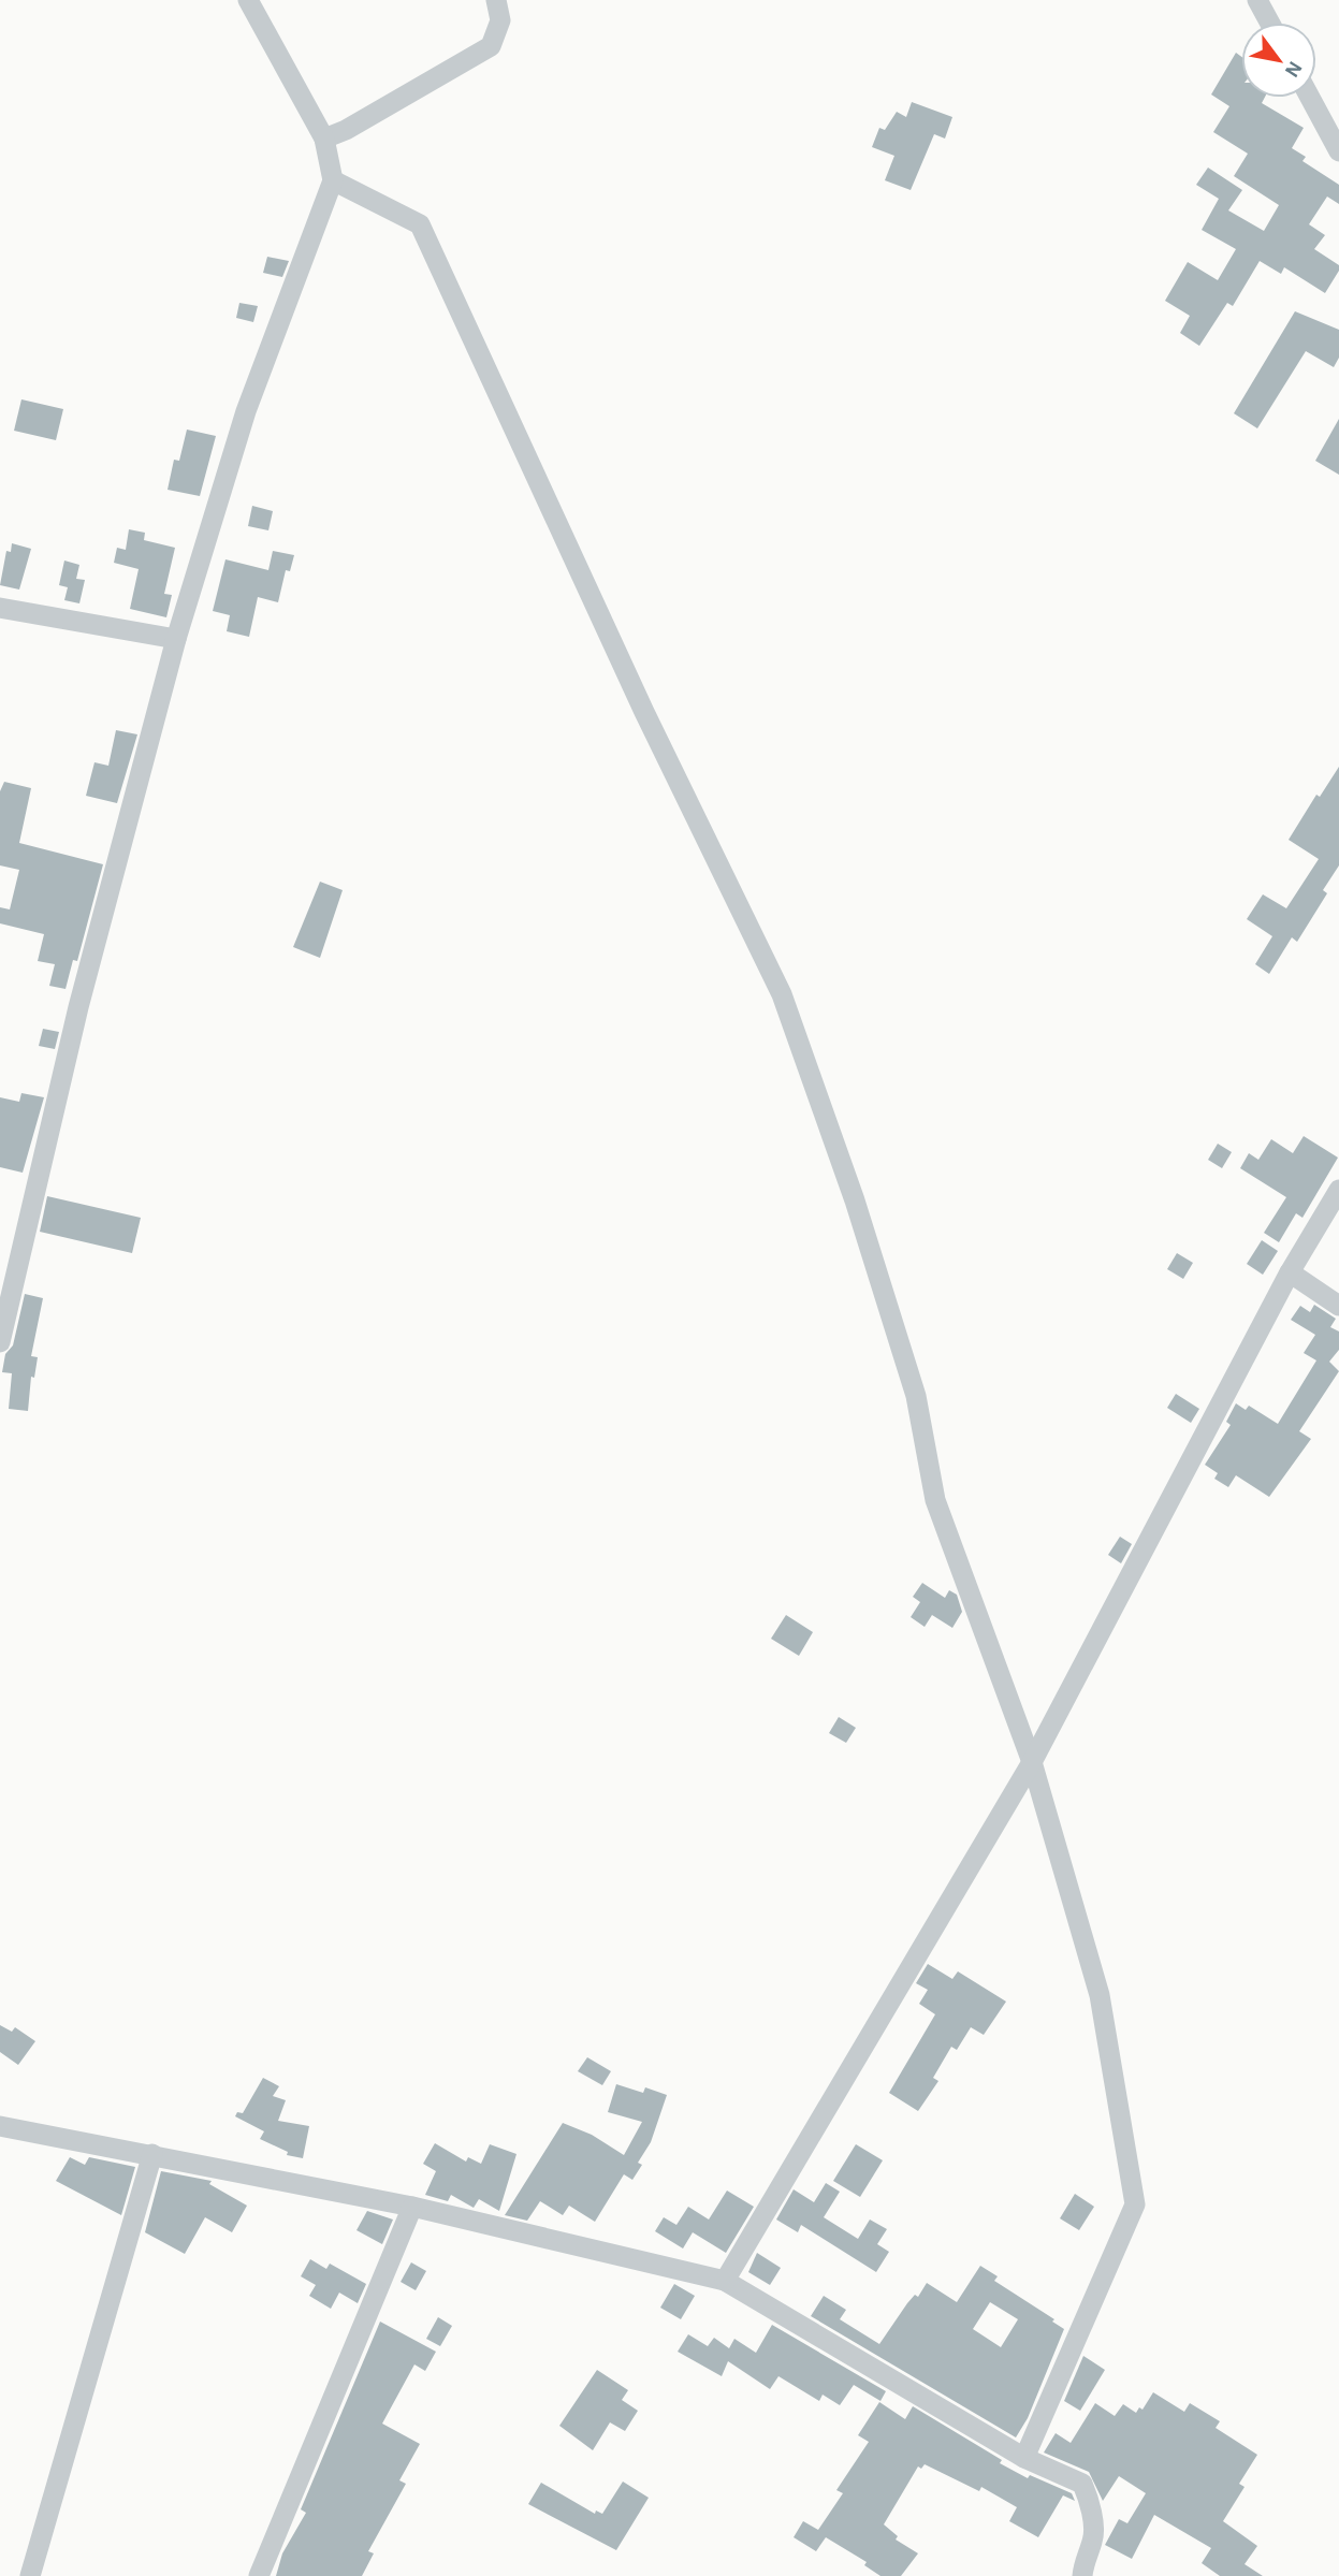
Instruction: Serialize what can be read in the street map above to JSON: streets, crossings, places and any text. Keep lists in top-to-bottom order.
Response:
{
  "north": "bottom right"
}
